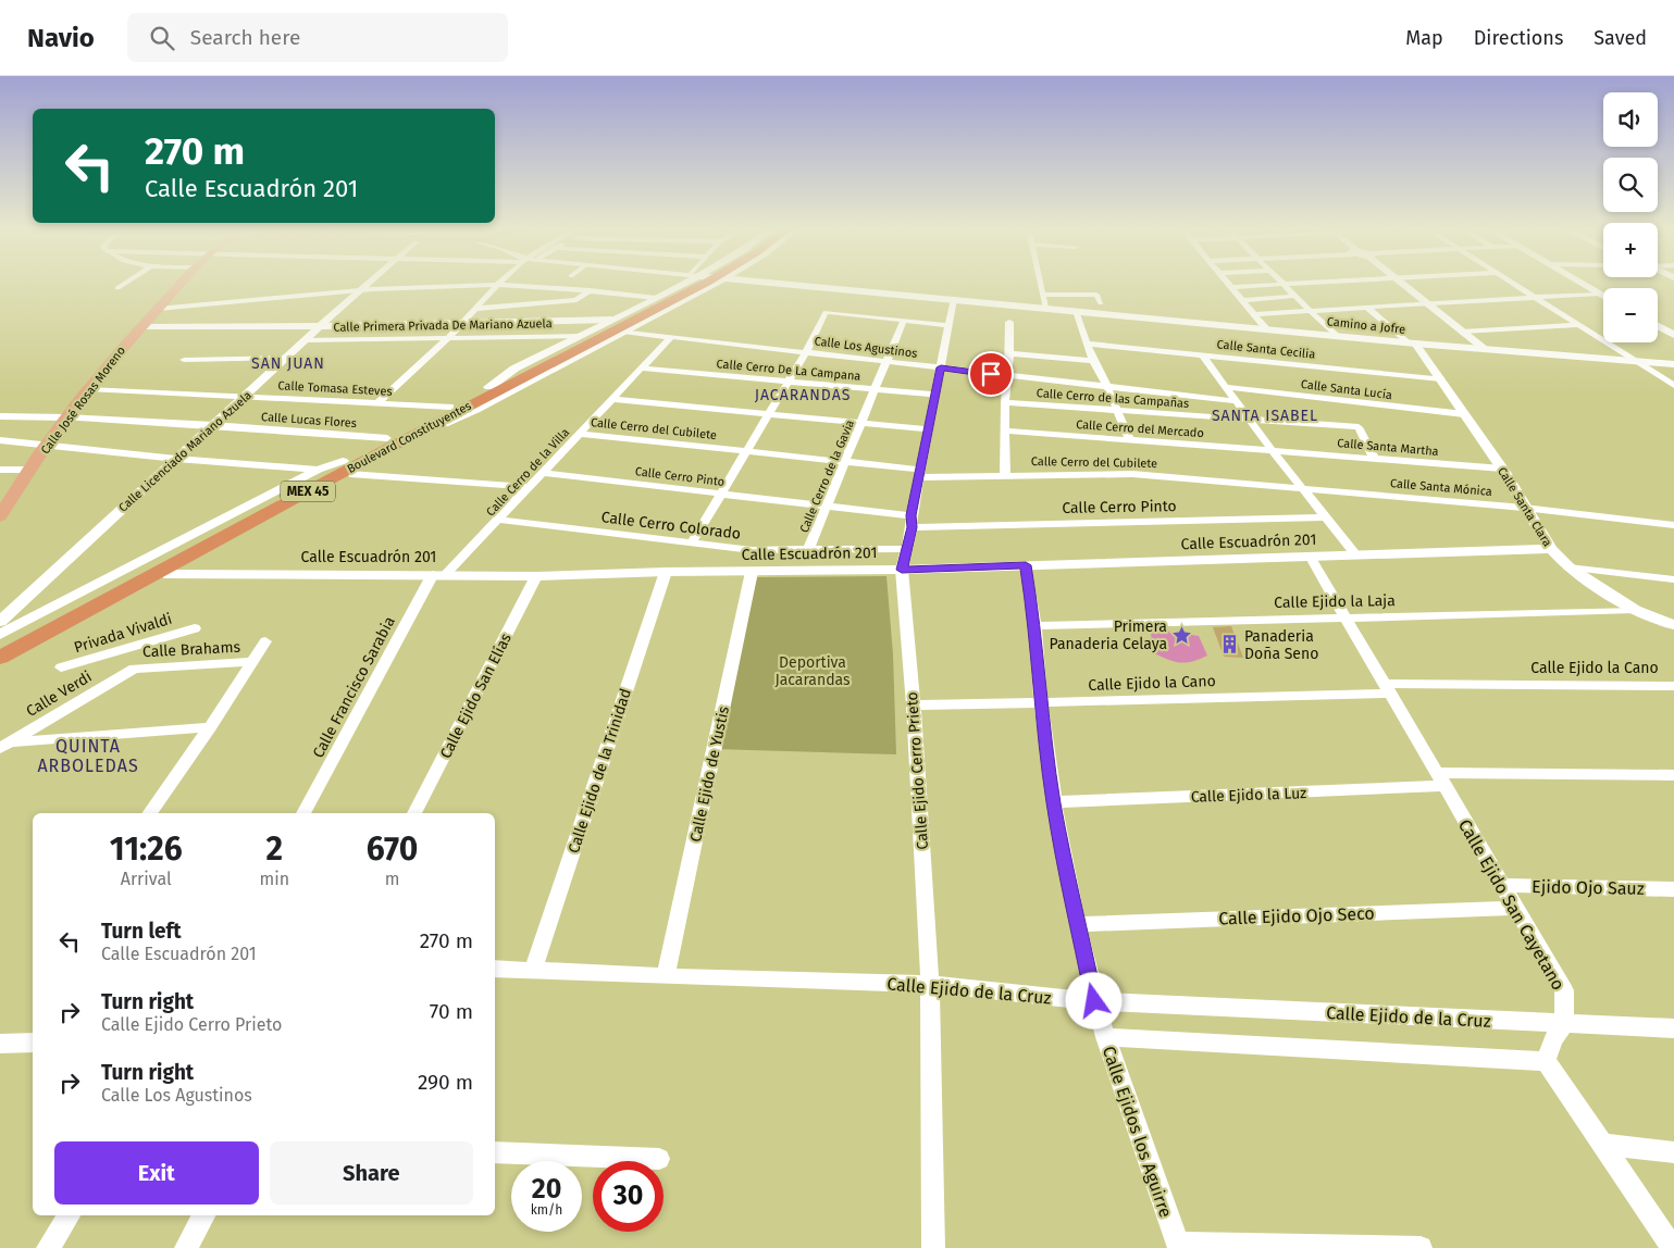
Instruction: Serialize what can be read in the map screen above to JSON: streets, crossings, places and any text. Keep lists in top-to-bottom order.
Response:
{
  "streets": {
    "highway": ["Boulevard Constituyentes", "MEX 45"],
    "main road": ["Camino a Jofre", "Calle José Rosas Moreno"],
    "street": [
      "Calle Primera Privada De Mariano Azuela",
      "Calle Los Agustinos",
      "Calle Santa Cecilia",
      "Calle Cerro De La Campana",
      "Calle Tomasa Esteves",
      "Calle Santa Lucía",
      "Calle Cerro de las Campañas",
      "Calle Lucas Flores",
      "Calle Cerro del Cubilete",
      "Calle Cerro del Mercado",
      "Calle Santa Martha",
      "Calle Licenciado Mariano Azuela",
      "Calle Cerro de la Villa",
      "Calle Cerro Pinto",
      "Calle Cerro de la Gavia",
      "Calle Santa Mónica",
      "Calle Santa Clara",
      "Calle Cerro Colorado",
      "Calle Escuadrón 201",
      "Calle Ejido la Laja",
      "Privada Vivaldi",
      "Calle Brahams",
      "Calle Ejido la Cano",
      "Calle Francisco Sarabia",
      "Calle Verdi",
      "Calle Ejido San Elías",
      "Calle Ejido de la Trinidad",
      "Calle Ejido Cerro Prieto",
      "Calle Ejido de Yustis",
      "Calle Ejido la Luz",
      "Ejido Ojo Sauz",
      "Calle Ejido San Cayetano",
      "Calle Ejido Ojo Seco",
      "Calle Ejido de la Cruz",
      "Calle Ejidos los Aguirre"
    ]
  },
  "crossings": [
    ["Calle Primera Privada De Mariano Azuela", "Calle Licenciado Mariano Azuela"],
    ["Camino a Jofre", "Calle Santa Clara"],
    ["Camino a Jofre", "Calle Ejido Cerro Prieto"],
    ["Calle Los Agustinos", "Boulevard Constituyentes"],
    ["Calle Los Agustinos", "Calle Cerro de la Villa"],
    ["Calle Los Agustinos", "Calle Cerro de la Gavia"],
    ["Calle Los Agustinos", "Calle Ejido Cerro Prieto"],
    ["Calle Santa Cecilia", "Calle Santa Clara"],
    ["Calle Cerro De La Campana", "Calle Cerro de la Villa"],
    ["Calle Cerro De La Campana", "Calle Cerro de la Gavia"],
    ["Calle Cerro De La Campana", "Calle Ejido Cerro Prieto"],
    ["Calle Tomasa Esteves", "Calle José Rosas Moreno"],
    ["Calle Tomasa Esteves", "Boulevard Constituyentes"],
    ["Calle Tomasa Esteves", "Calle Licenciado Mariano Azuela"],
    ["Calle Santa Lucía", "Calle Santa Clara"],
    ["Calle Cerro de las Campañas", "Calle Santa Martha"],
    ["Calle José Rosas Moreno", "Calle Lucas Flores"],
    ["Calle Lucas Flores", "Boulevard Constituyentes"],
    ["Calle Lucas Flores", "Calle Licenciado Mariano Azuela"],
    ["Calle Cerro del Cubilete", "Calle Cerro de la Villa"],
    ["Calle Cerro del Cubilete", "Calle Cerro de la Gavia"],
    ["Calle Cerro del Cubilete", "Calle Santa Mónica"],
    ["Calle Cerro del Cubilete", "Calle Ejido Cerro Prieto"],
    ["Calle Cerro del Mercado", "Calle Santa Martha"],
    ["Calle Santa Martha", "Calle Santa Clara"],
    ["Calle Cerro de la Villa", "Calle Cerro Pinto"],
    ["Calle Cerro de la Villa", "Calle Cerro Colorado"],
    ["Calle Cerro de la Villa", "Calle Escuadrón 201"],
    ["Calle Cerro de la Villa", "Calle Francisco Sarabia"],
    ["Calle Cerro Pinto", "Calle Cerro de la Gavia"],
    ["Calle Cerro Pinto", "Calle Ejido Cerro Prieto"],
    ["Calle Cerro de la Gavia", "Calle Cerro Colorado"],
    ["Calle Santa Mónica", "Calle Santa Clara"],
    ["Calle Santa Clara", "Calle Escuadrón 201"],
    ["Calle Santa Clara", "Calle Ejido la Laja"],
    ["Calle Cerro Colorado", "Calle Ejido Cerro Prieto"],
    ["Calle Escuadrón 201", "Calle Francisco Sarabia"],
    ["Calle Escuadrón 201", "Calle Ejido San Elías"],
    ["Calle Escuadrón 201", "Calle Ejido de la Trinidad"],
    ["Calle Escuadrón 201", "Calle Ejido Cerro Prieto"],
    ["Calle Escuadrón 201", "Calle Ejido de Yustis"],
    ["Calle Escuadrón 201", "Calle Ejido San Cayetano"],
    ["Calle Escuadrón 201", "Calle Ejidos los Aguirre"],
    ["Calle Ejido la Laja", "Calle Ejido San Cayetano"],
    ["Calle Ejido la Laja", "Calle Ejidos los Aguirre"],
    ["Calle Brahams", "Calle Verdi"],
    ["Calle Ejido la Cano", "Calle Ejido Cerro Prieto"],
    ["Calle Ejido la Cano", "Calle Ejido San Cayetano"],
    ["Calle Ejido la Cano", "Calle Ejidos los Aguirre"],
    ["Calle Ejido de la Trinidad", "Calle Ejido de la Cruz"],
    ["Calle Ejido Cerro Prieto", "Calle Ejido de la Cruz"],
    ["Calle Ejido de Yustis", "Calle Ejido de la Cruz"],
    ["Calle Ejido la Luz", "Calle Ejido San Cayetano"],
    ["Calle Ejido la Luz", "Calle Ejidos los Aguirre"],
    ["Ejido Ojo Sauz", "Calle Ejido San Cayetano"],
    ["Calle Ejido San Cayetano", "Calle Ejido Ojo Seco"],
    ["Calle Ejido San Cayetano", "Calle Ejido de la Cruz"],
    ["Calle Ejido Ojo Seco", "Calle Ejidos los Aguirre"],
    ["Calle Ejido de la Cruz", "Calle Ejidos los Aguirre"]
  ],
  "districts": [
    "SAN JUAN",
    "JACARANDAS",
    "SANTA ISABEL",
    "QUINTA ARBOLEDAS"
  ],
  "parks": ["Deportiva Jacarandas"],
  "places": {
    "place": ["Primera Panaderia Celaya"],
    "building": ["Panaderia Doña Seno"]
  },
  "page": {
    "header": "Navio",
    "search": "Search here",
    "nav": ["Map", "Directions", "Saved"],
    "map_buttons": ["+", "−"],
    "turn": ["270 m", "Calle Escuadrón 201"],
    "eta": [
      "11:26",
      "Arrival",
      "2",
      "min",
      "670",
      "m"
    ],
    "list": [
      {
        "name": "Turn left",
        "note": "Calle Escuadrón 201",
        "value": "270 m"
      },
      {
        "name": "Turn right",
        "note": "Calle Ejido Cerro Prieto",
        "value": "70 m"
      },
      {
        "name": "Turn right",
        "note": "Calle Los Agustinos",
        "value": "290 m"
      }
    ],
    "buttons": ["Exit", "Share"],
    "speed": "20 km/h",
    "limit": "30"
  }
}
